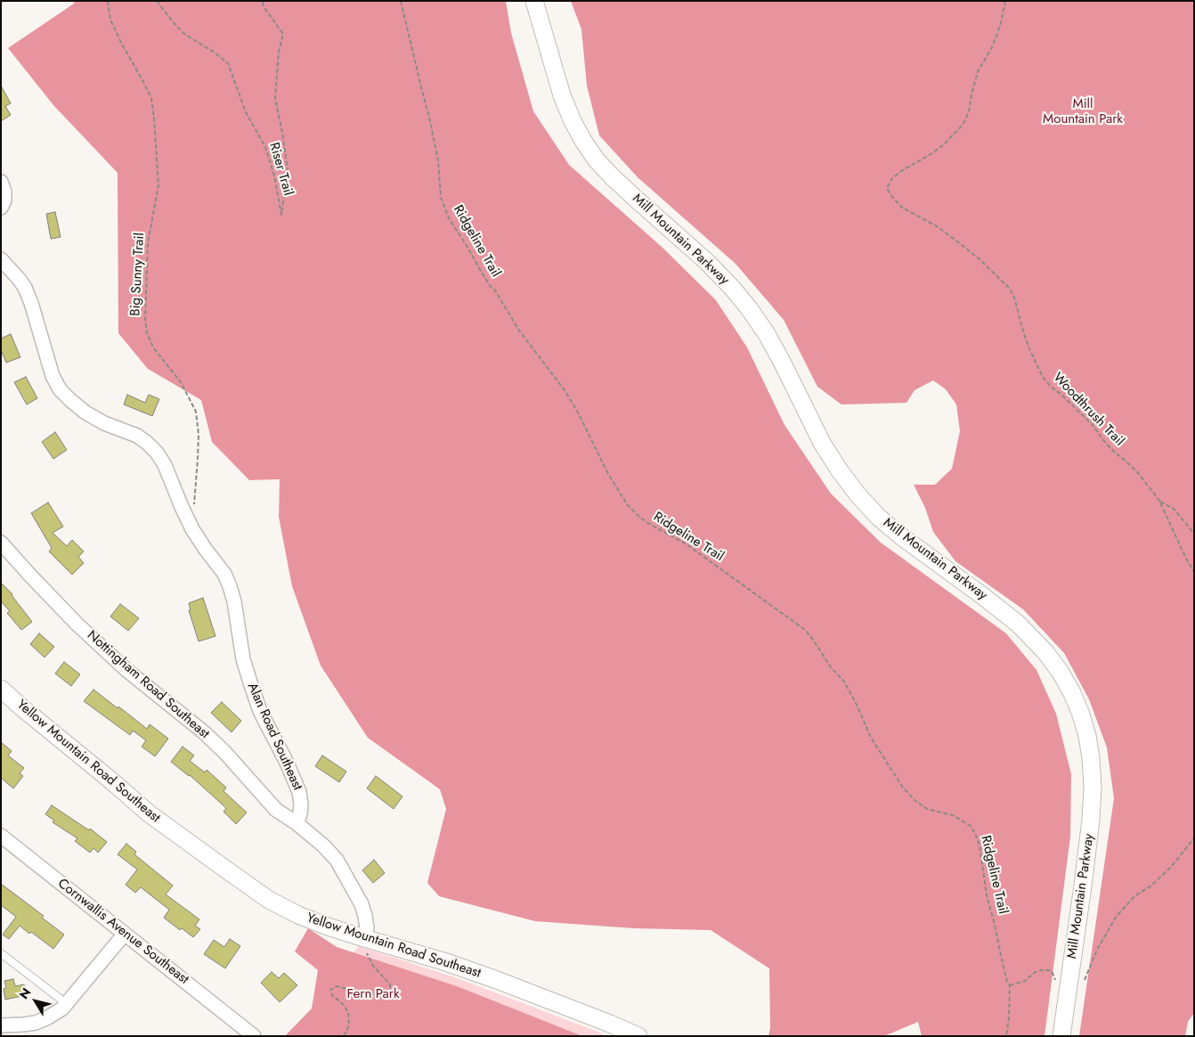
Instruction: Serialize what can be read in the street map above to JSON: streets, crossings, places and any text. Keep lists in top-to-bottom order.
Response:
{
  "streets": {
    "street": [
      "Mill Mountain Parkway",
      "Nottingham Road Southeast",
      "Alan Road Southeast",
      "Yellow Mountain Road Southeast",
      "Cornwallis Avenue Southeast"
    ],
    "path": [
      "Riser Trail",
      "Ridgeline Trail",
      "Big Sunny Trail",
      "Woodthrush Trail"
    ]
  },
  "crossings": [
    ["Nottingham Road Southeast", "Alan Road Southeast"]
  ],
  "parks": ["Mill Mountain Park", "Fern Park"],
  "north": "top left"
}
